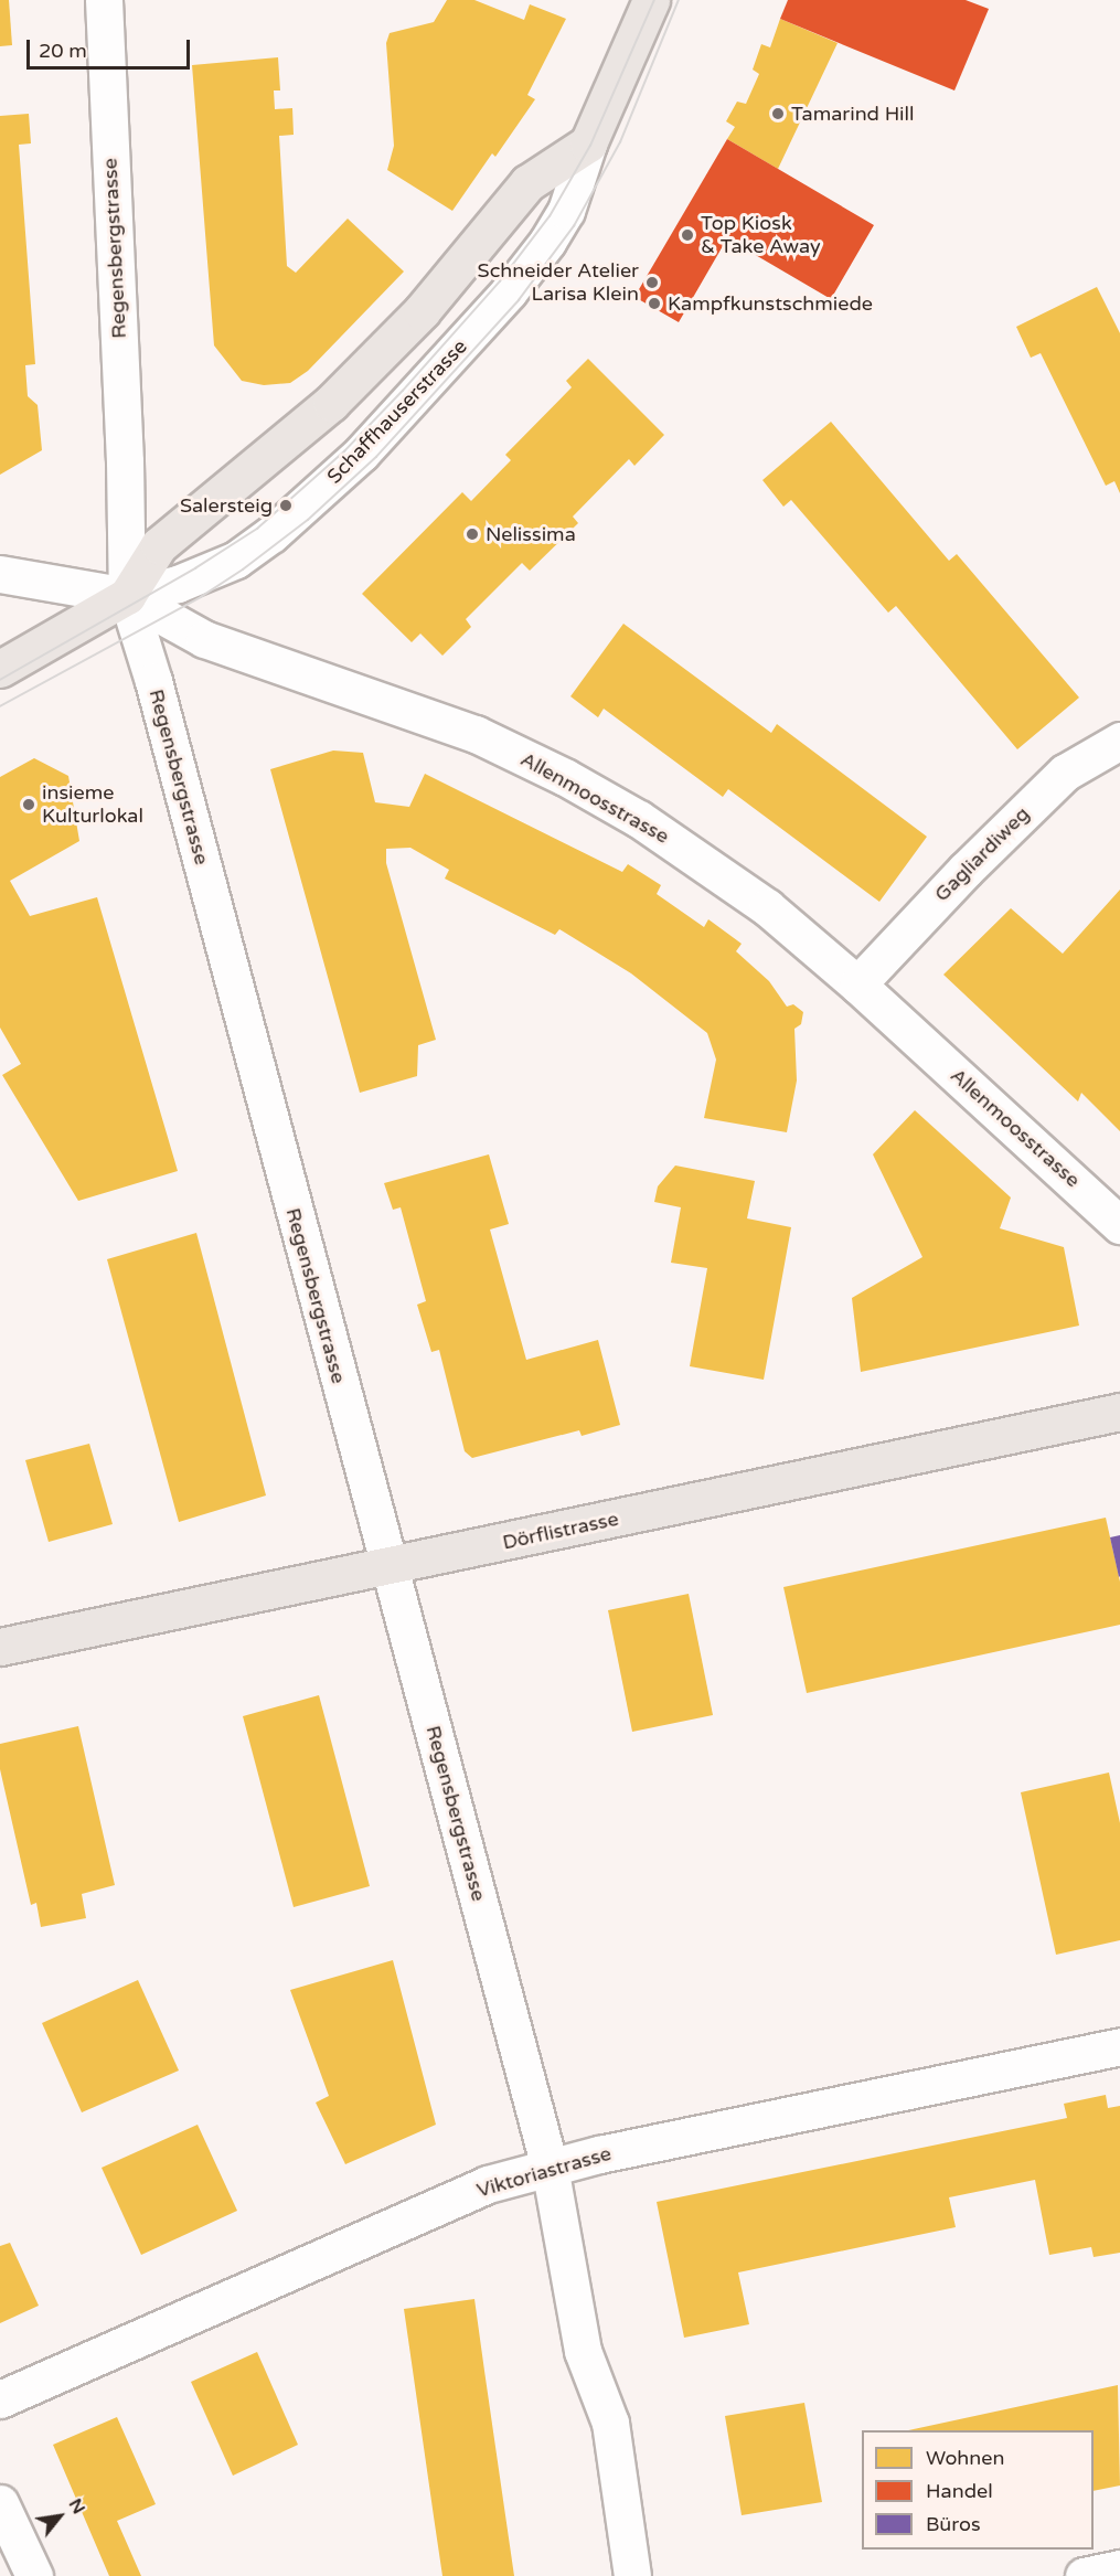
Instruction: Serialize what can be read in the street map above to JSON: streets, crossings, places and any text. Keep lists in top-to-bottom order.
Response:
{
  "streets": {
    "main road": ["Schaffhauserstrasse", "Dörflistrasse"],
    "street": [
      "Regensbergstrasse",
      "Allenmoosstrasse",
      "Gagliardiweg",
      "Viktoriastrasse"
    ]
  },
  "crossings": [
    ["Regensbergstrasse", "Schaffhauserstrasse"],
    ["Regensbergstrasse", "Allenmoosstrasse"],
    ["Regensbergstrasse", "Dörflistrasse"],
    ["Regensbergstrasse", "Viktoriastrasse"],
    ["Schaffhauserstrasse", "Allenmoosstrasse"],
    ["Allenmoosstrasse", "Gagliardiweg"]
  ],
  "places": [
    "Tamarind Hill",
    "Top Kiosk & Take Away",
    "Schneider Atelier Larisa Klein",
    "Kampfkunstschmiede",
    "Salersteig",
    "Nelissima",
    "insieme Kulturlokal"
  ],
  "legend": ["Wohnen", "Handel", "Büros"],
  "scale_bar": "20 m",
  "north": "top right"
}
